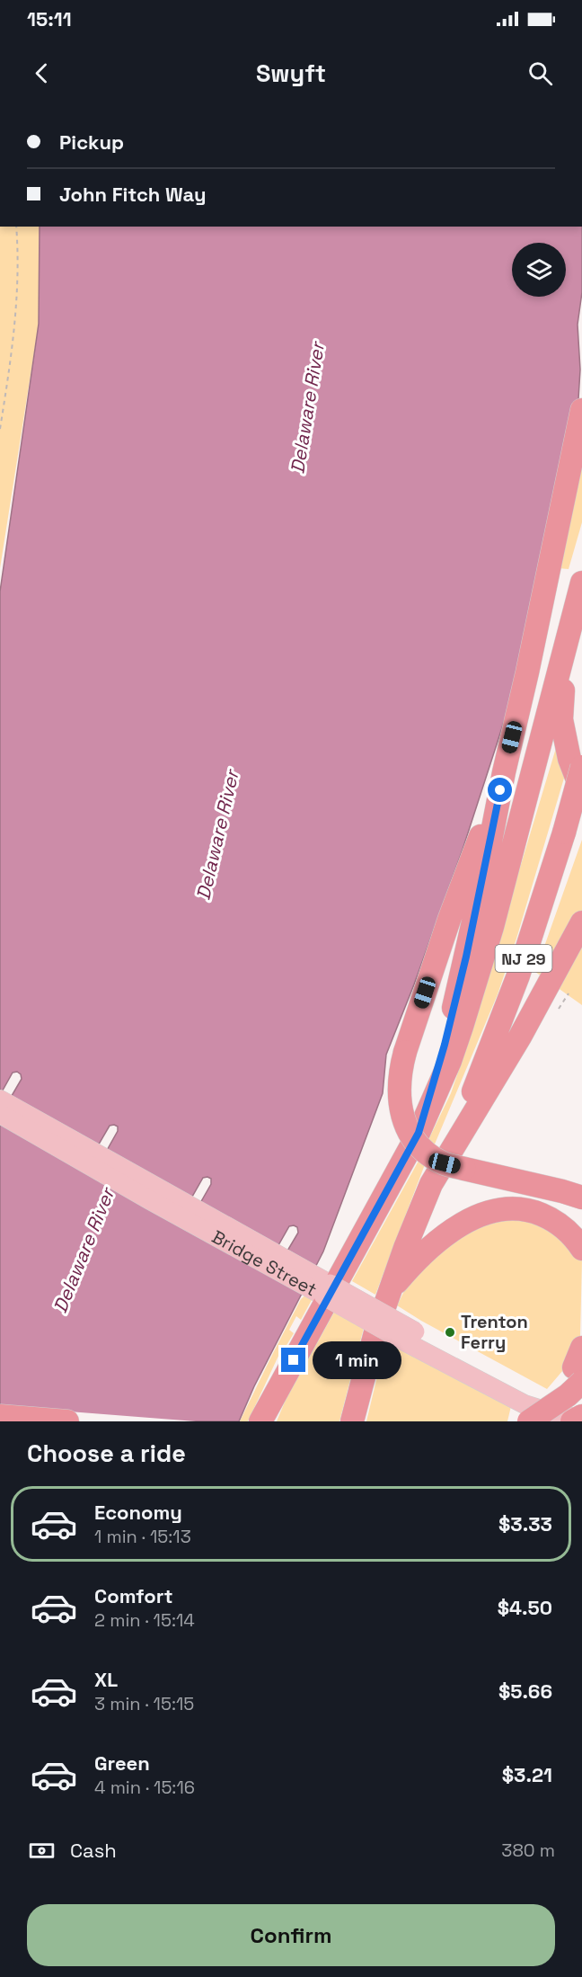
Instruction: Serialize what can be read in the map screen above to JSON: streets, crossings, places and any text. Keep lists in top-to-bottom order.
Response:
{
  "streets": {
    "highway": ["NJ 29"],
    "main road": ["Bridge Street"]
  },
  "water": ["Delaware River"],
  "places": ["Trenton Ferry"],
  "page": {
    "status": "15:11",
    "header": "Swyft",
    "banner": ["Pickup", "John Fitch Way"],
    "bubble": "1 min",
    "heading": "Choose a ride",
    "list": [
      {
        "name": "Economy",
        "note": "1 min · 15:13",
        "value": "$3.33"
      },
      {
        "name": "Comfort",
        "note": "2 min · 15:14",
        "value": "$4.50"
      },
      {
        "name": "XL",
        "note": "3 min · 15:15",
        "value": "$5.66"
      },
      {
        "name": "Green",
        "note": "4 min · 15:16",
        "value": "$3.21"
      }
    ],
    "pay": ["Cash", "380 m"],
    "buttons": "Confirm"
  }
}
